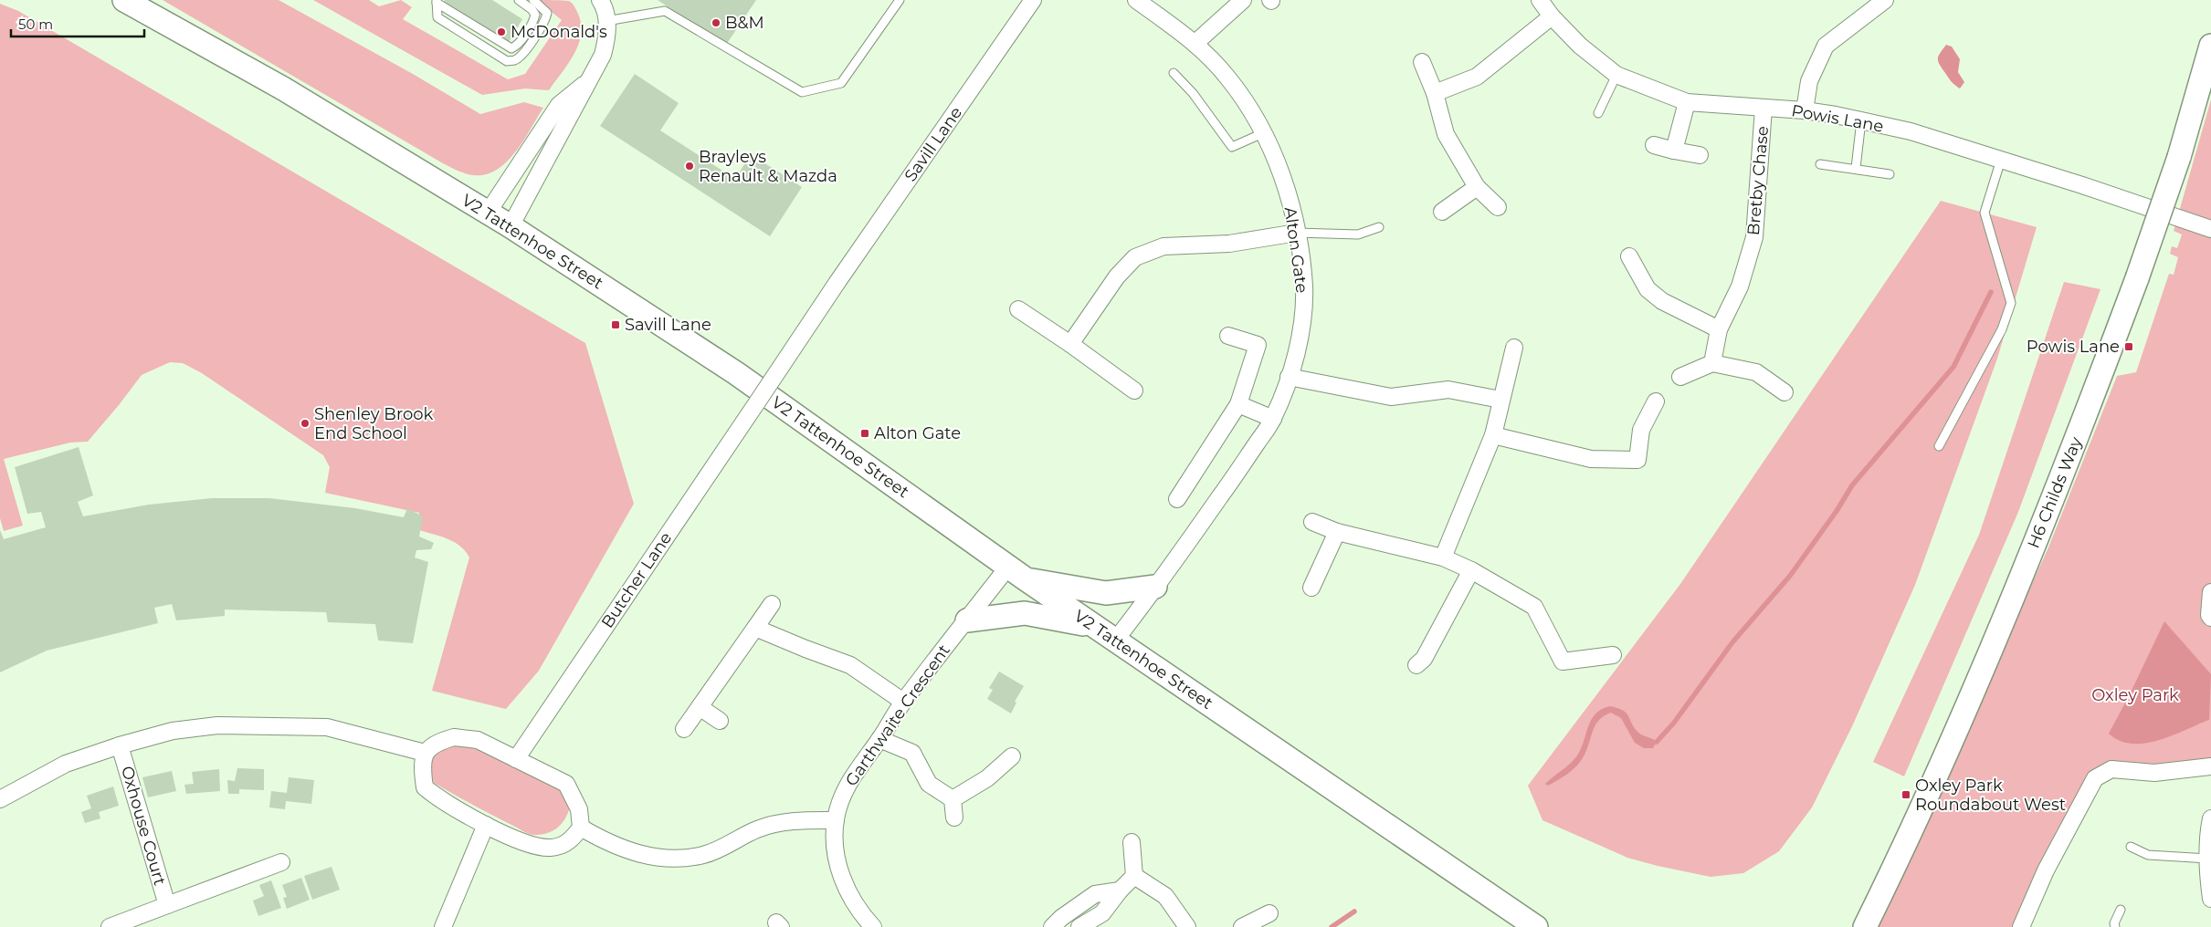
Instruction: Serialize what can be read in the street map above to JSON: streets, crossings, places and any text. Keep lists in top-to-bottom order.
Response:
{
  "streets": {
    "street": [
      "Powis Lane",
      "Savill Lane",
      "Bretby Chase",
      "V2 Tattenhoe Street",
      "Alton Gate",
      "H6 Childs Way",
      "Butcher Lane",
      "Garthwaite Crescent",
      "Oxhouse Court"
    ]
  },
  "crossings": [
    ["Powis Lane", "Bretby Chase"],
    ["Savill Lane", "Butcher Lane"],
    ["V2 Tattenhoe Street", "Alton Gate"],
    ["V2 Tattenhoe Street", "Garthwaite Crescent"]
  ],
  "parks": ["Oxley Park"],
  "places": {
    "other": [
      "B&M",
      "McDonald's",
      "Brayleys Renault & Mazda",
      "Shenley Brook End School"
    ],
    "transit": [
      "Savill Lane",
      "Powis Lane",
      "Alton Gate",
      "Oxley Park Roundabout West"
    ]
  },
  "scale_bar": "50 m"
}
